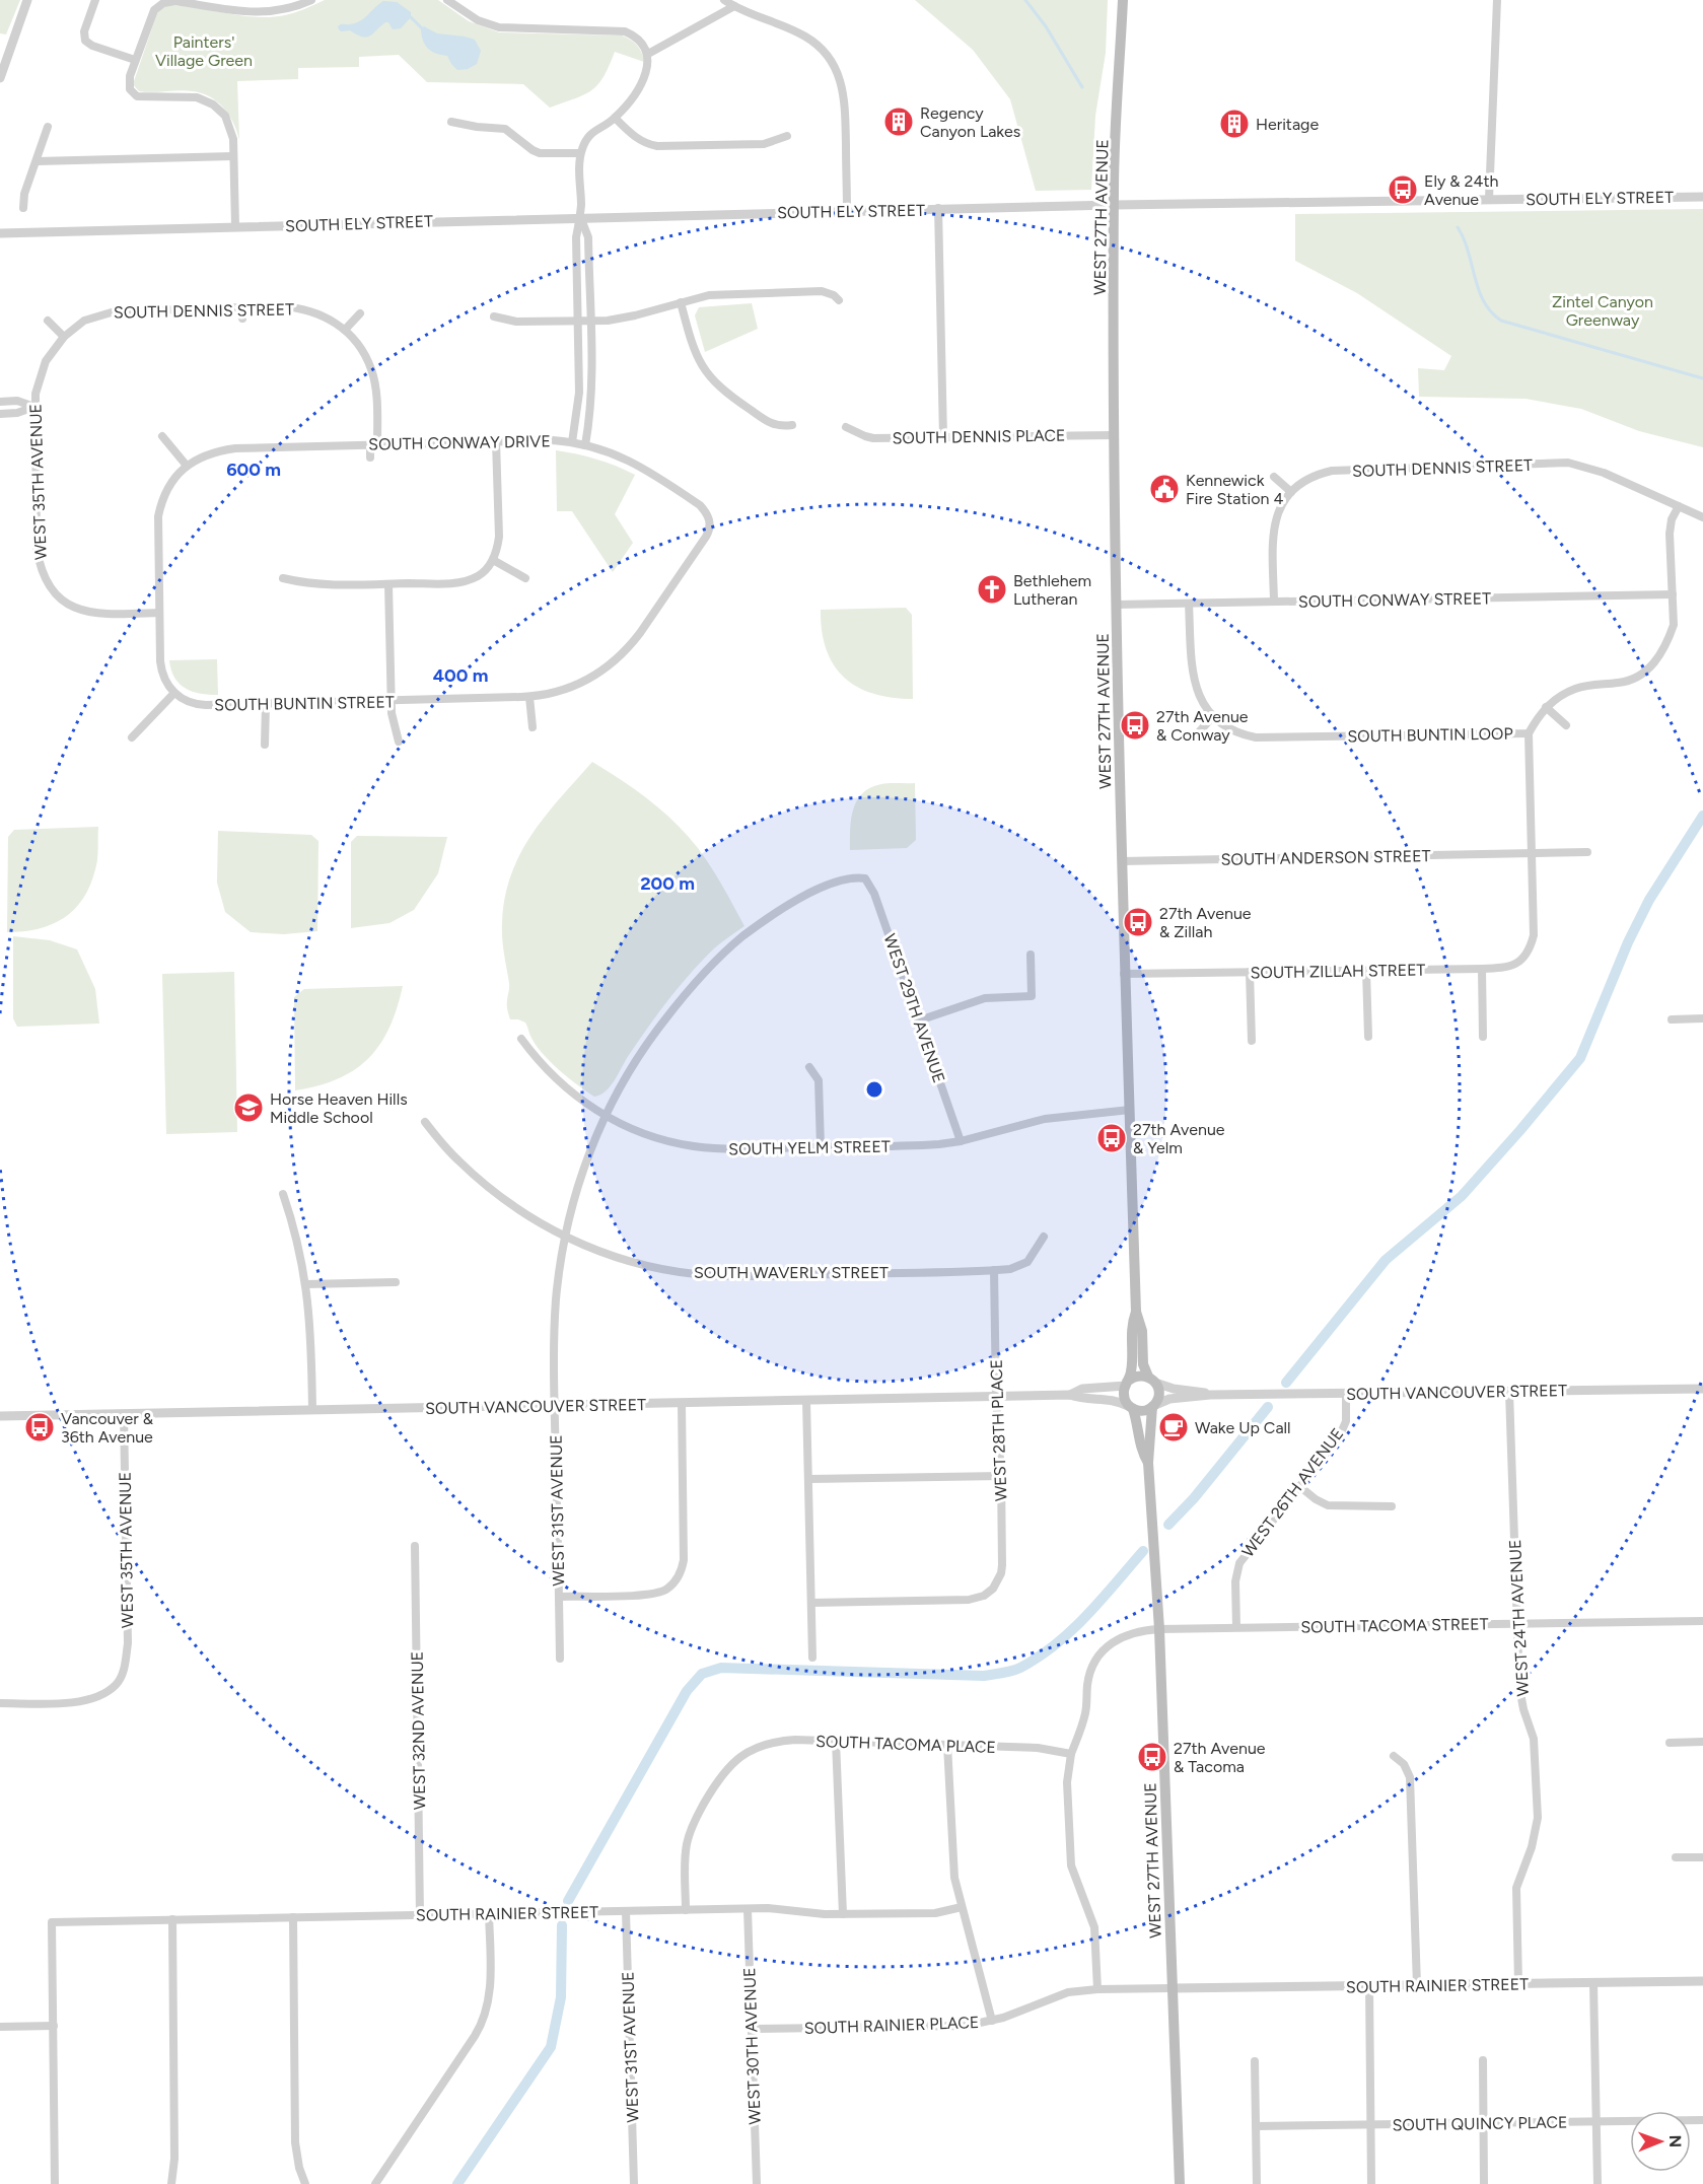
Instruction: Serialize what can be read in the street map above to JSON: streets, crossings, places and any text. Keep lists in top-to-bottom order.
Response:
{
  "streets": {
    "main road": ["WEST 27TH AVENUE"],
    "street": [
      "SOUTH ELY STREET",
      "SOUTH DENNIS STREET",
      "SOUTH DENNIS PLACE",
      "SOUTH CONWAY DRIVE",
      "WEST 35TH AVENUE",
      "SOUTH CONWAY STREET",
      "SOUTH BUNTIN STREET",
      "SOUTH BUNTIN LOOP",
      "SOUTH ANDERSON STREET",
      "SOUTH ZILLAH STREET",
      "WEST 29TH AVENUE",
      "SOUTH YELM STREET",
      "SOUTH WAVERLY STREET",
      "SOUTH VANCOUVER STREET",
      "WEST 28TH PLACE",
      "WEST 26TH AVENUE",
      "WEST 31ST AVENUE",
      "WEST 24TH AVENUE",
      "SOUTH TACOMA STREET",
      "WEST 32ND AVENUE",
      "SOUTH TACOMA PLACE",
      "SOUTH RAINIER STREET",
      "SOUTH RAINIER PLACE",
      "WEST 30TH AVENUE",
      "SOUTH QUINCY PLACE"
    ]
  },
  "crossings": [
    ["SOUTH ELY STREET", "WEST 27TH AVENUE"],
    ["WEST 27TH AVENUE", "SOUTH DENNIS PLACE"],
    ["WEST 27TH AVENUE", "SOUTH CONWAY STREET"],
    ["WEST 27TH AVENUE", "SOUTH ANDERSON STREET"],
    ["WEST 27TH AVENUE", "SOUTH ZILLAH STREET"],
    ["WEST 27TH AVENUE", "SOUTH YELM STREET"],
    ["WEST 27TH AVENUE", "SOUTH VANCOUVER STREET"],
    ["WEST 27TH AVENUE", "SOUTH TACOMA STREET"],
    ["WEST 27TH AVENUE", "SOUTH RAINIER STREET"],
    ["WEST 27TH AVENUE", "SOUTH RAINIER PLACE"],
    ["SOUTH DENNIS STREET", "WEST 35TH AVENUE"],
    ["SOUTH DENNIS STREET", "SOUTH CONWAY STREET"],
    ["SOUTH DENNIS STREET", "SOUTH BUNTIN LOOP"],
    ["SOUTH CONWAY DRIVE", "SOUTH BUNTIN STREET"],
    ["WEST 35TH AVENUE", "SOUTH VANCOUVER STREET"],
    ["SOUTH CONWAY STREET", "SOUTH BUNTIN LOOP"],
    ["SOUTH ANDERSON STREET", "SOUTH ZILLAH STREET"],
    ["WEST 29TH AVENUE", "SOUTH YELM STREET"],
    ["WEST 29TH AVENUE", "WEST 31ST AVENUE"],
    ["SOUTH YELM STREET", "WEST 31ST AVENUE"],
    ["SOUTH WAVERLY STREET", "WEST 28TH PLACE"],
    ["SOUTH WAVERLY STREET", "WEST 31ST AVENUE"],
    ["SOUTH VANCOUVER STREET", "WEST 28TH PLACE"],
    ["SOUTH VANCOUVER STREET", "WEST 26TH AVENUE"],
    ["SOUTH VANCOUVER STREET", "WEST 31ST AVENUE"],
    ["SOUTH VANCOUVER STREET", "WEST 24TH AVENUE"],
    ["WEST 26TH AVENUE", "SOUTH TACOMA STREET"],
    ["WEST 31ST AVENUE", "SOUTH RAINIER STREET"],
    ["WEST 24TH AVENUE", "SOUTH TACOMA STREET"],
    ["WEST 24TH AVENUE", "SOUTH RAINIER STREET"],
    ["WEST 32ND AVENUE", "SOUTH RAINIER STREET"],
    ["SOUTH TACOMA PLACE", "SOUTH RAINIER STREET"],
    ["SOUTH RAINIER STREET", "SOUTH RAINIER PLACE"],
    ["SOUTH RAINIER STREET", "WEST 30TH AVENUE"],
    ["SOUTH RAINIER PLACE", "WEST 30TH AVENUE"]
  ],
  "parks": ["Painters' Village Green", "Zintel Canyon Greenway"],
  "places": {
    "building": ["Regency Canyon Lakes", "Heritage"],
    "bus stop": [
      "Ely & 24th Avenue",
      "27th Avenue & Conway",
      "27th Avenue & Zillah",
      "27th Avenue & Yelm",
      "Vancouver & 36th Avenue",
      "27th Avenue & Tacoma"
    ],
    "public building": ["Kennewick Fire Station 4"],
    "church": ["Bethlehem Lutheran"],
    "school or university": ["Horse Heaven Hills Middle School"],
    "cafe": ["Wake Up Call"]
  },
  "north": "right",
  "rings": ["600 m", "400 m", "200 m"]
}
